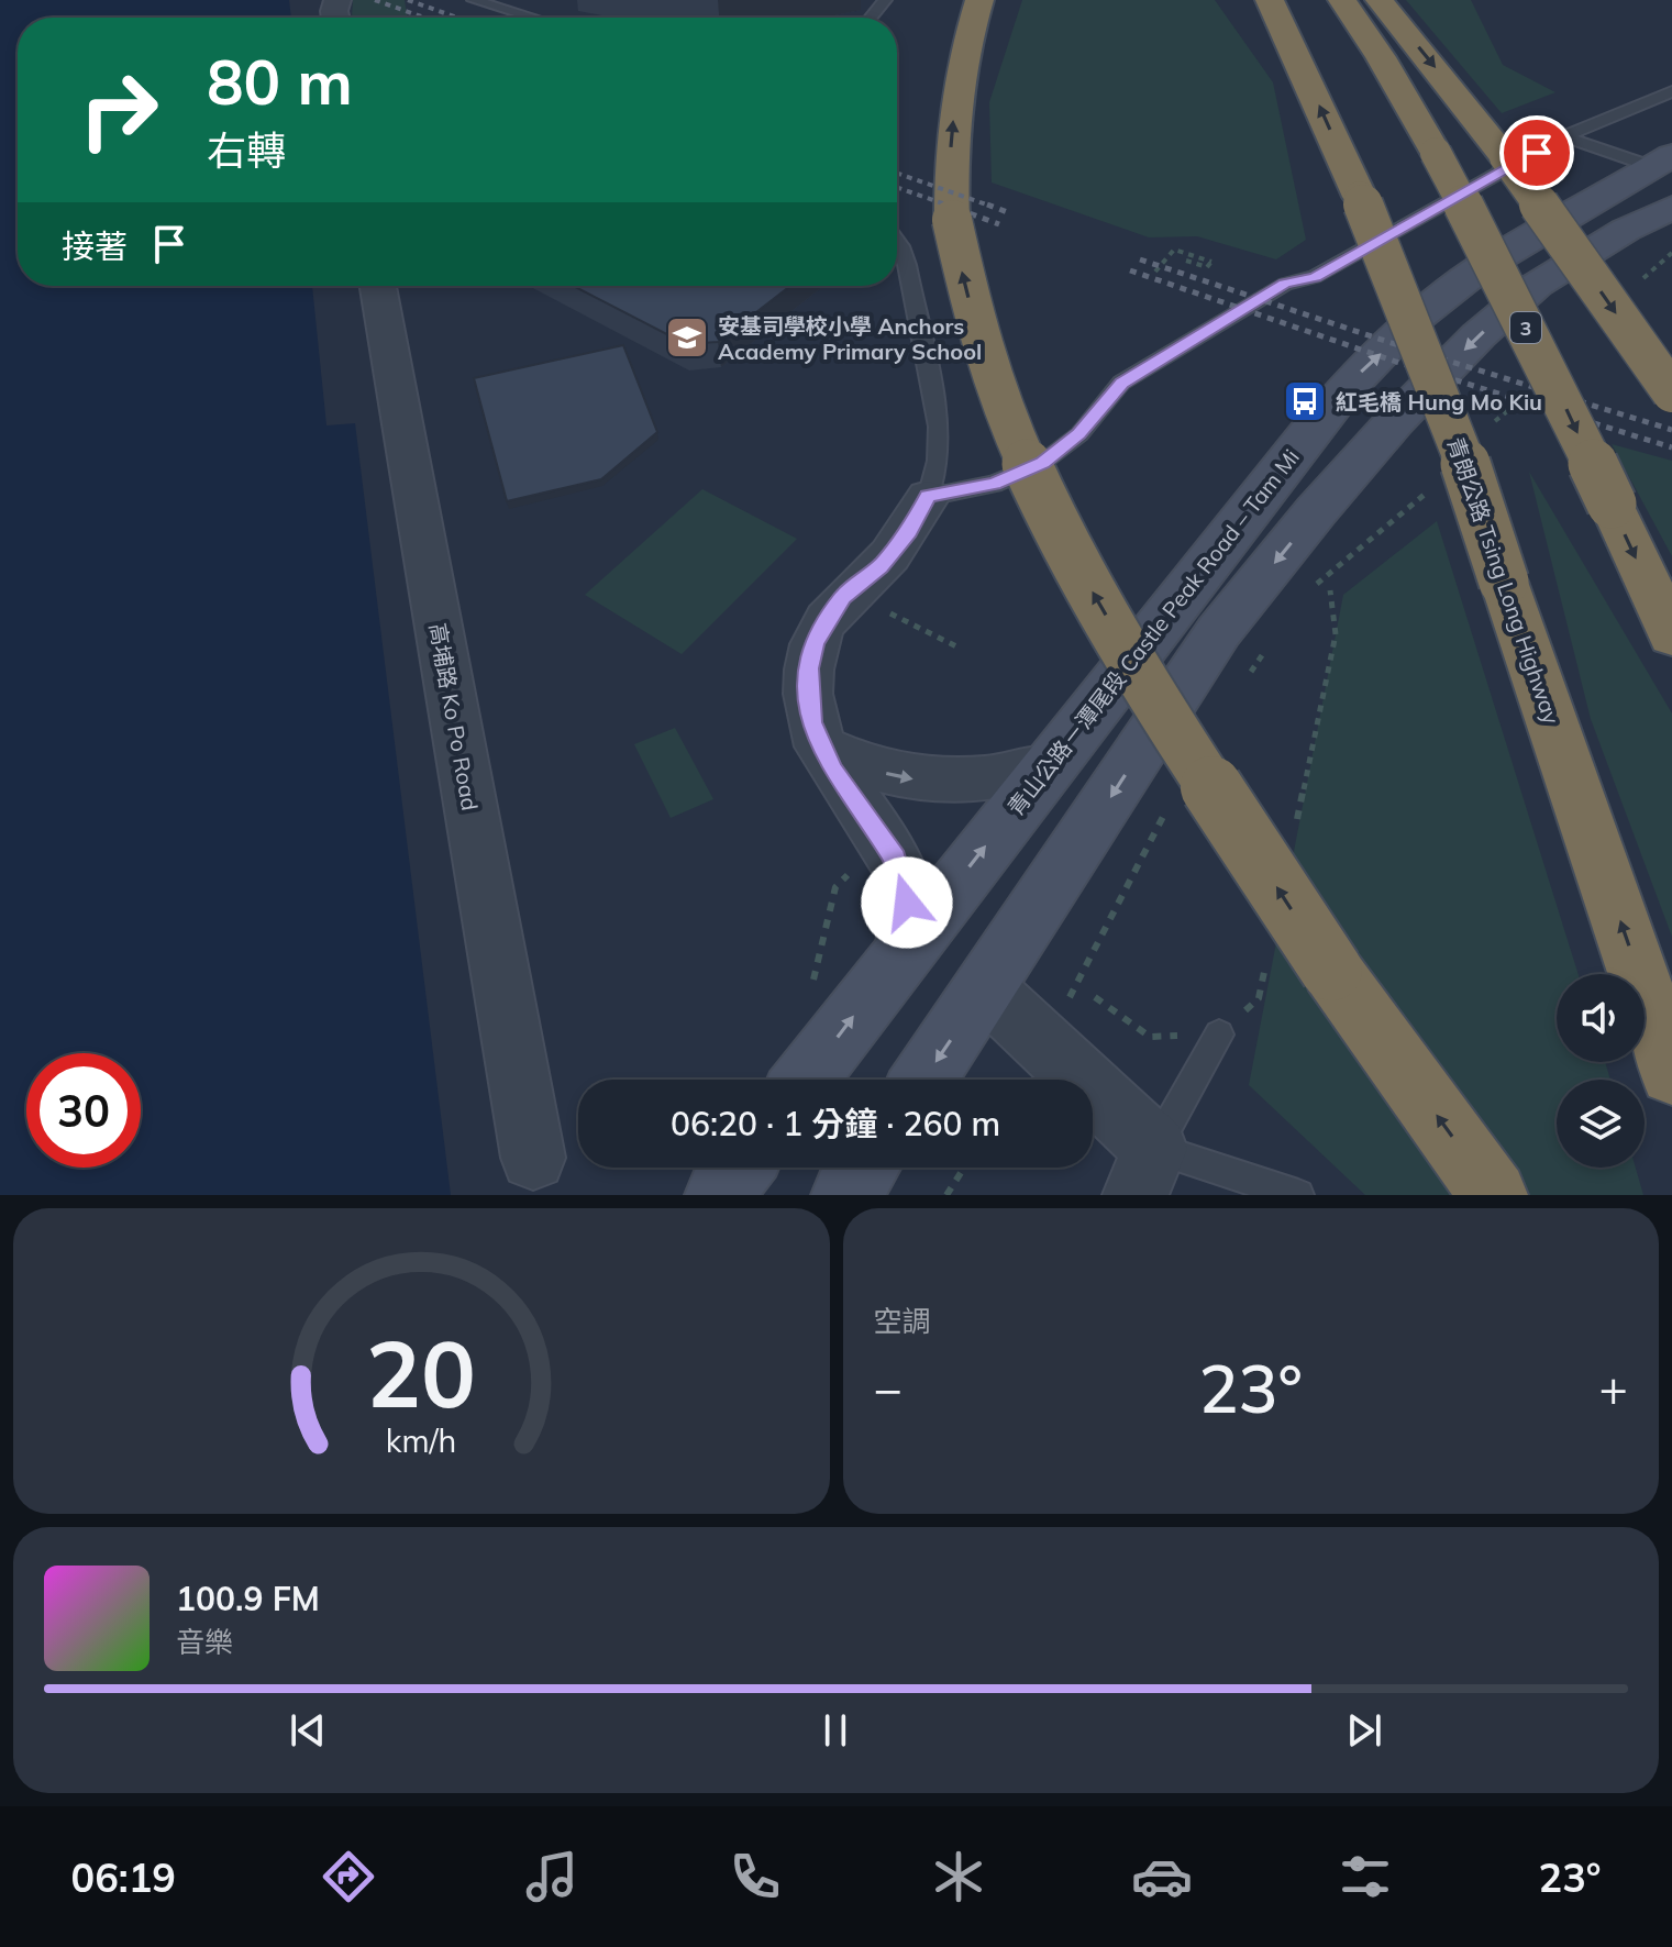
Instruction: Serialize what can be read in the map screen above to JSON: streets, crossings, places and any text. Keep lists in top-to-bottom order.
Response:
{
  "streets": {
    "highway": ["3", "青朗公路 Tsing Long Highway"],
    "main road": ["青山公路－潭尾段 Castle Peak Road – Tam Mi"],
    "street": ["高埔路 Ko Po Road"]
  },
  "places": {
    "school or university": ["安基司學校小學 Anchors Academy Primary School"],
    "bus stop": ["紅毛橋 Hung Mo Kiu"]
  },
  "page": {
    "turn": ["80 m", "右轉"],
    "then": "接著",
    "limit": "30",
    "trip": "06:20 · 1 分鐘 · 260 m",
    "tile": "空調",
    "heat": ["−", "23°", "+"],
    "song": ["100.9 FM", "音樂"],
    "tabs": ["06:19", "23°"],
    "gauge": ["20", "km/h"]
  }
}
